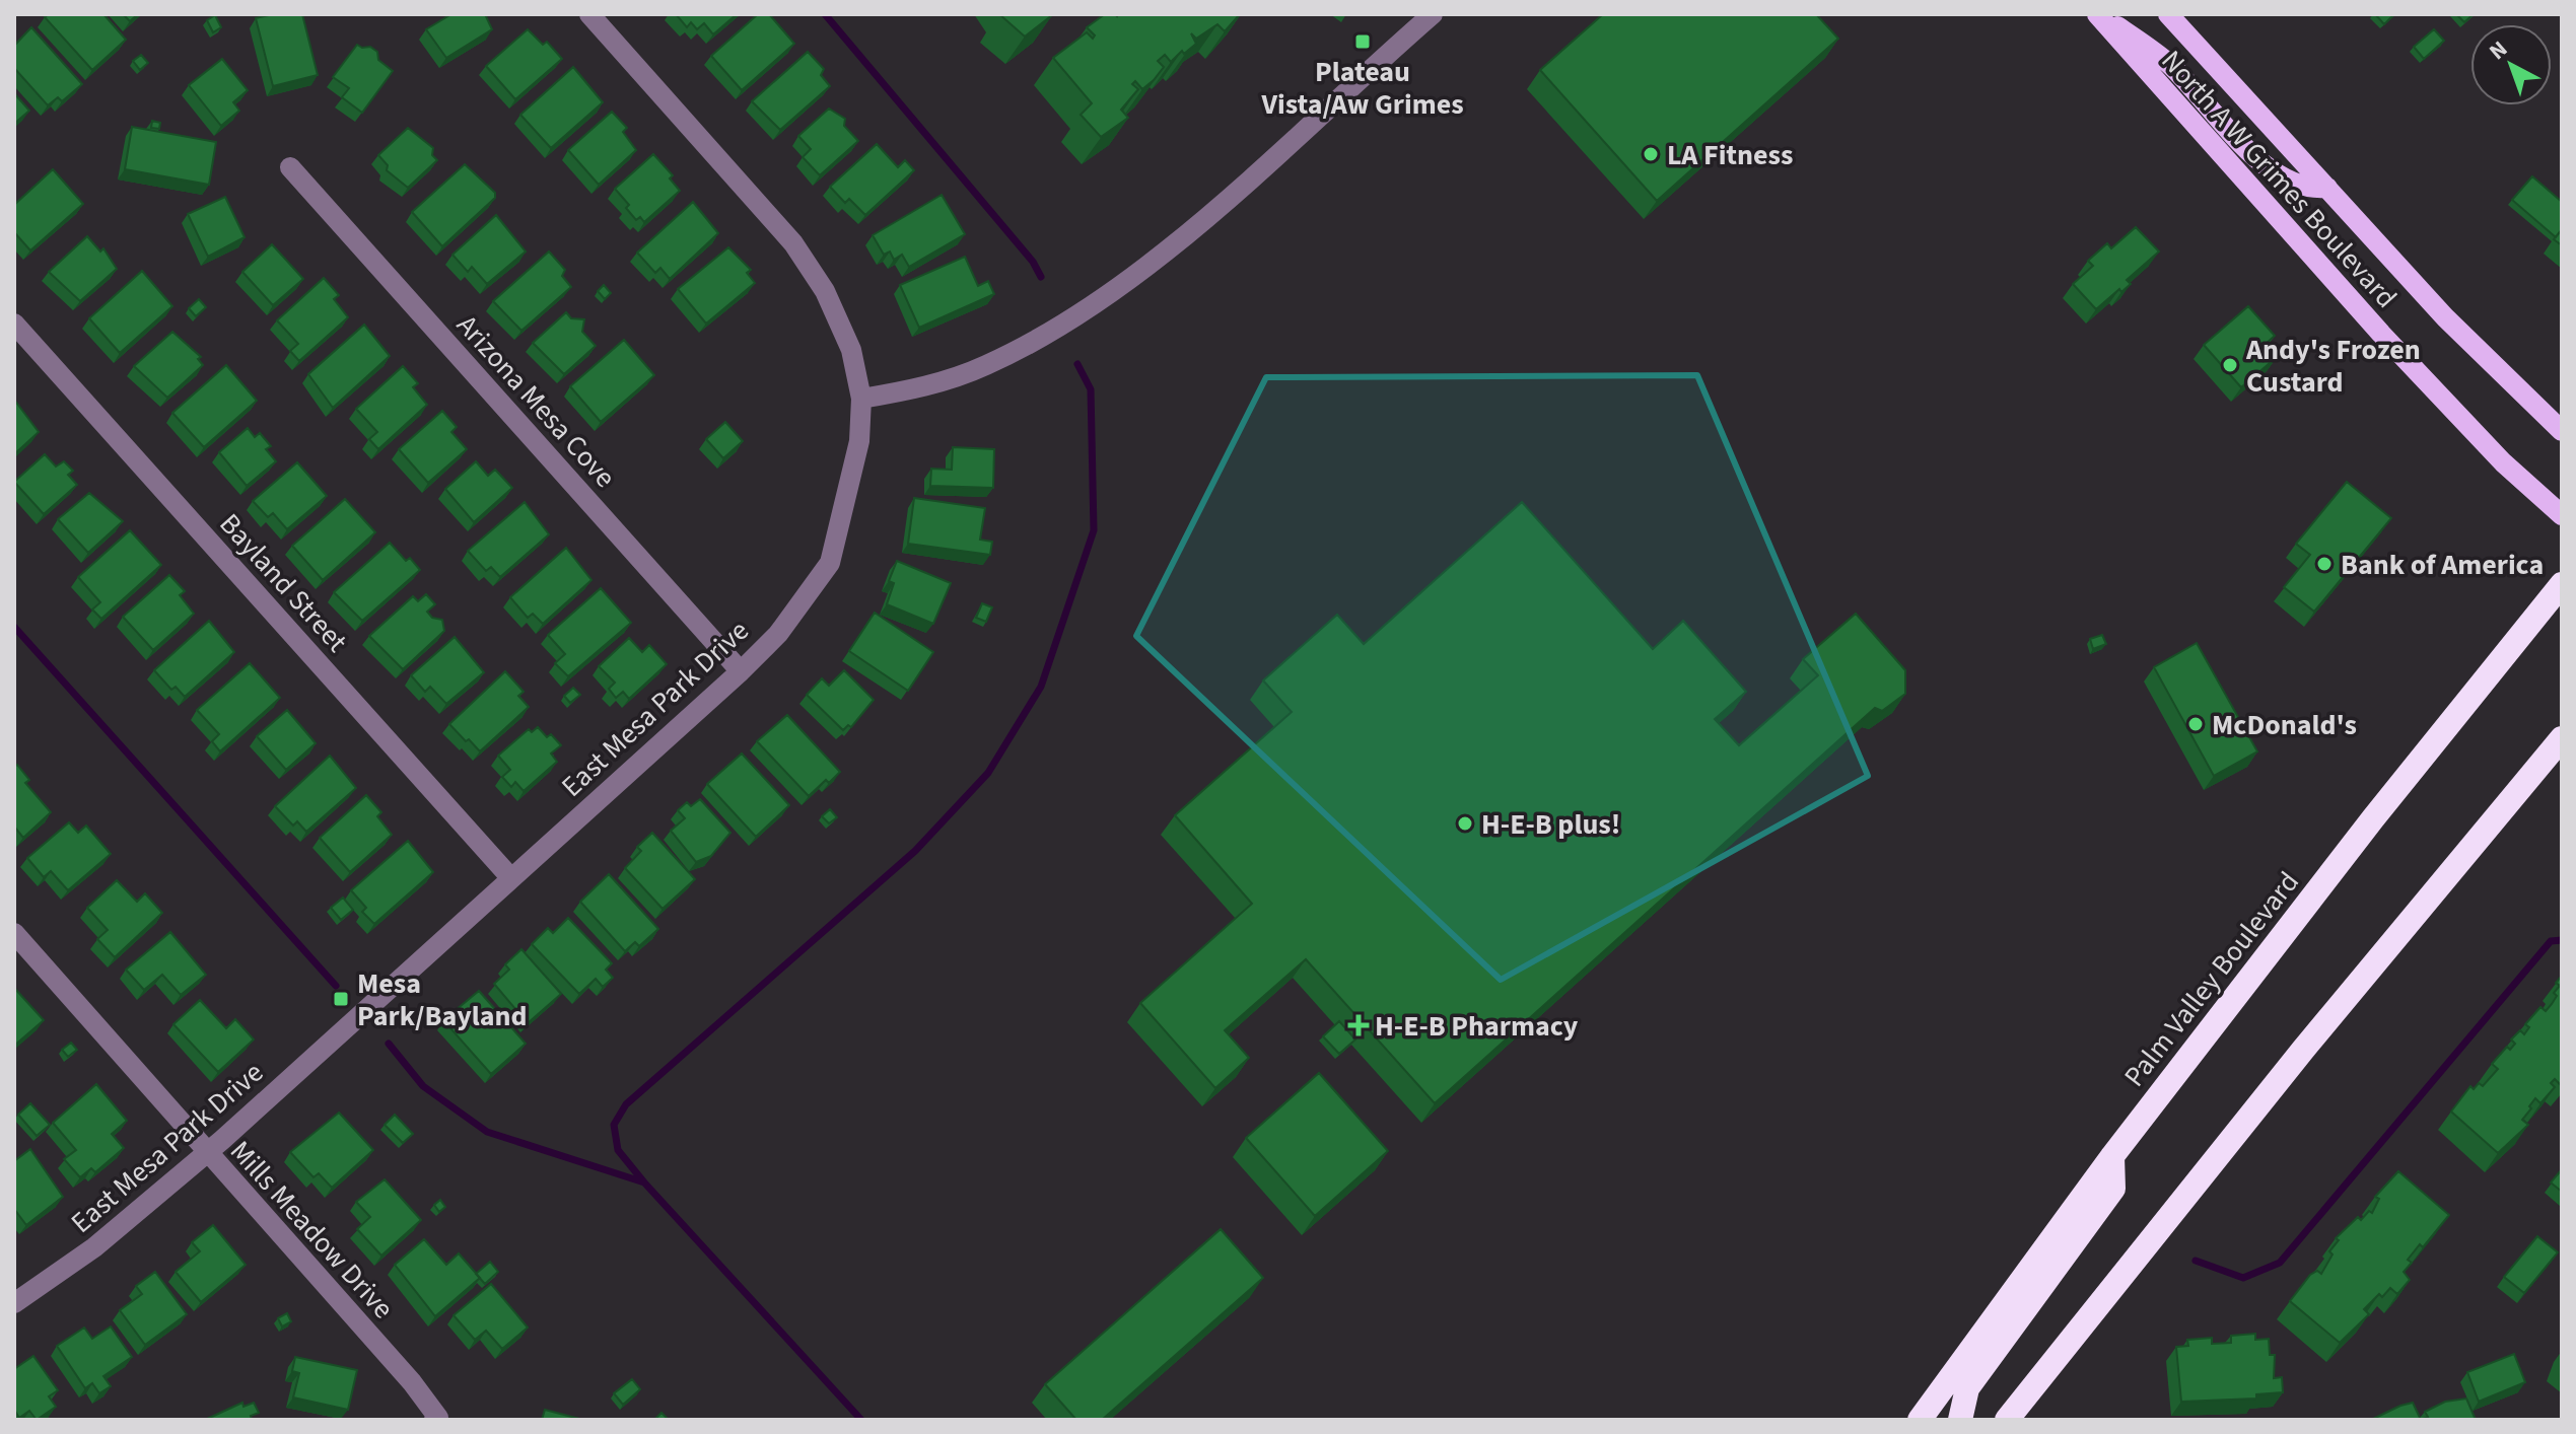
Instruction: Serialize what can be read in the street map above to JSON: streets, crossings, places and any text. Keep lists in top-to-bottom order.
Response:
{
  "streets": {
    "highway": ["Palm Valley Boulevard"],
    "main road": ["North A W Grimes Boulevard"],
    "street": [
      "Arizona Mesa Cove",
      "Bayland Street",
      "East Mesa Park Drive",
      "Mills Meadow Drive"
    ]
  },
  "crossings": [
    ["Arizona Mesa Cove", "East Mesa Park Drive"],
    ["Bayland Street", "East Mesa Park Drive"],
    ["East Mesa Park Drive", "Mills Meadow Drive"]
  ],
  "places": {
    "transit": ["Plateau Vista/Aw Grimes", "Mesa Park/Bayland"],
    "other": [
      "LA Fitness",
      "Andy's Frozen Custard",
      "Bank of America",
      "McDonald's",
      "H-E-B plus!"
    ],
    "health": ["H-E-B Pharmacy"]
  },
  "north": "top left"
}
